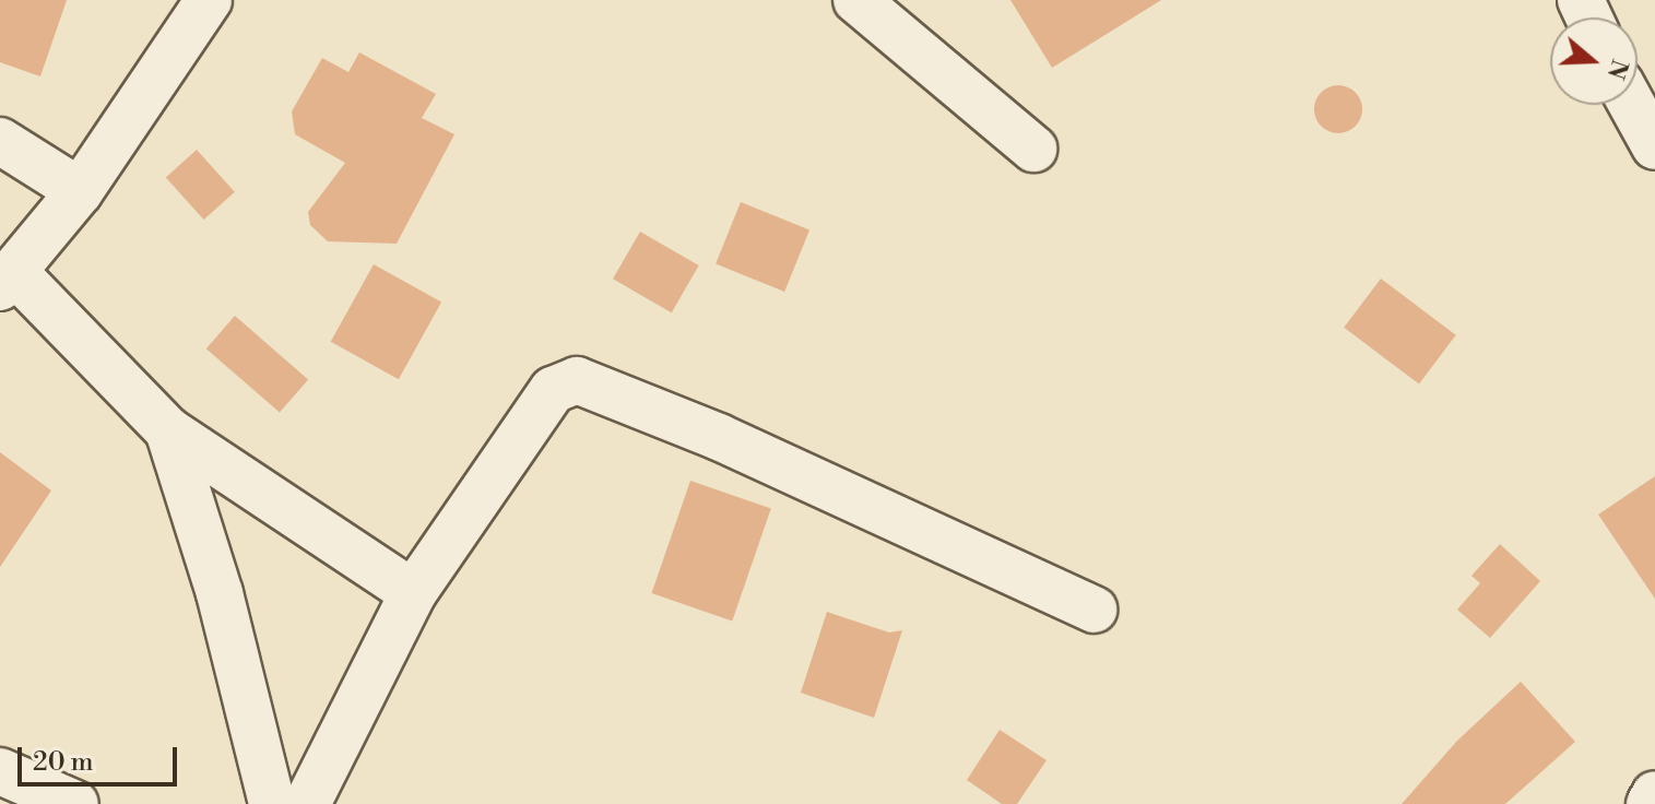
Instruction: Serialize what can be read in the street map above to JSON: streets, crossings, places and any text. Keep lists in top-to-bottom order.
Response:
{
  "scale_bar": "20 m",
  "north": "right"
}
